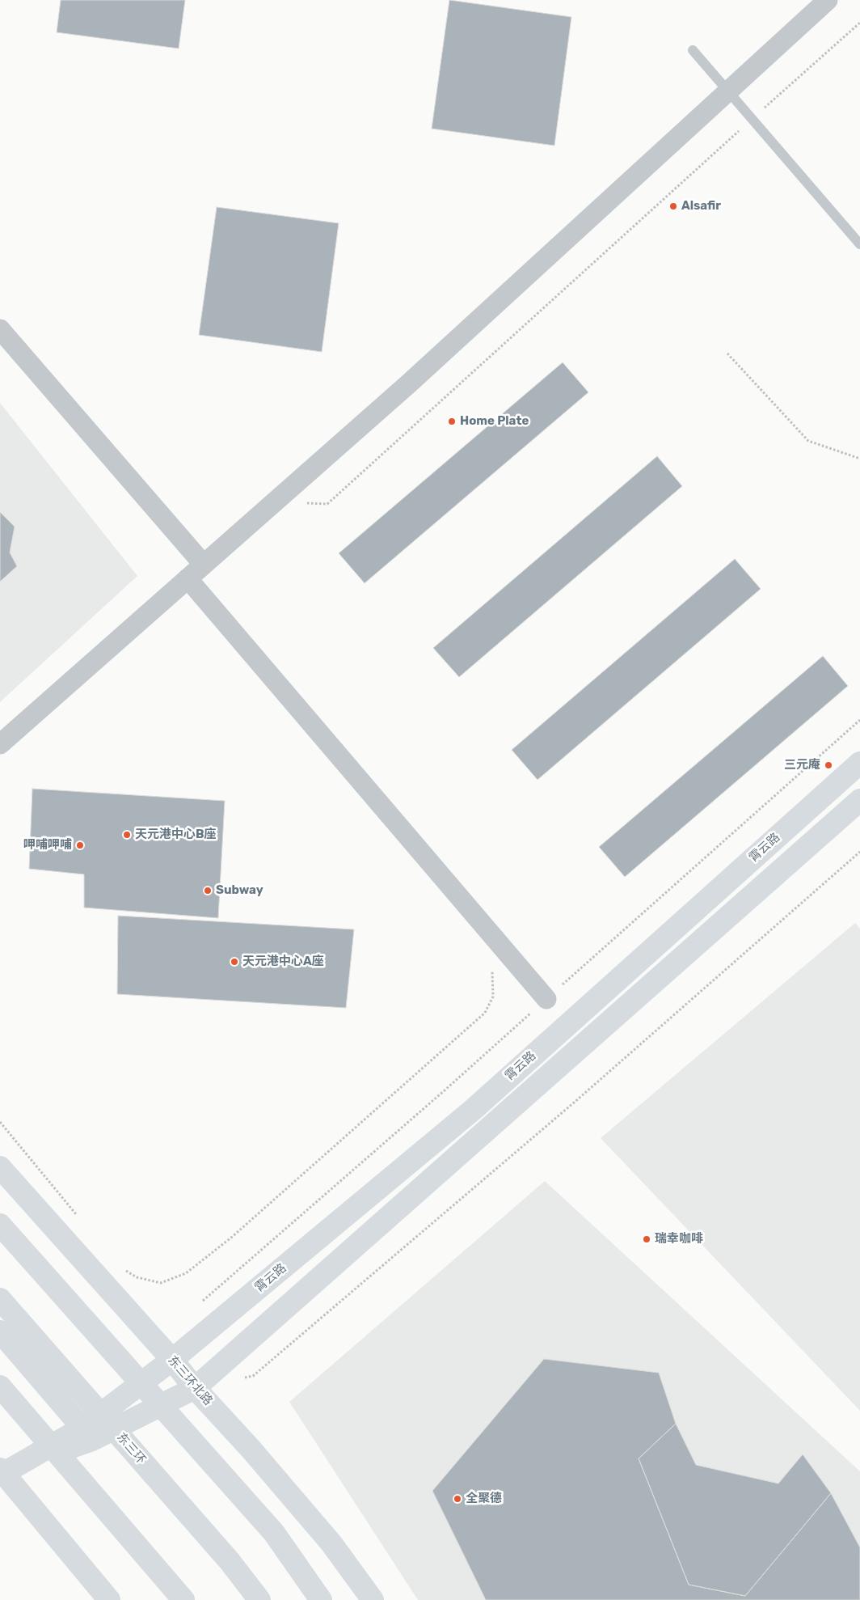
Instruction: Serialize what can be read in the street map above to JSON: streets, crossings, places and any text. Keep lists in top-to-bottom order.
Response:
{
  "streets": {
    "main road": ["霄云路", "东三环北路", "东三环"]
  },
  "crossings": [
    ["霄云路", "东三环北路"]
  ],
  "places": [
    "Alsafir",
    "Home Plate",
    "三元庵",
    "天元港中心B座",
    "呷哺呷哺",
    "Subway",
    "天元港中心A座",
    "瑞幸咖啡",
    "全聚德"
  ]
}
